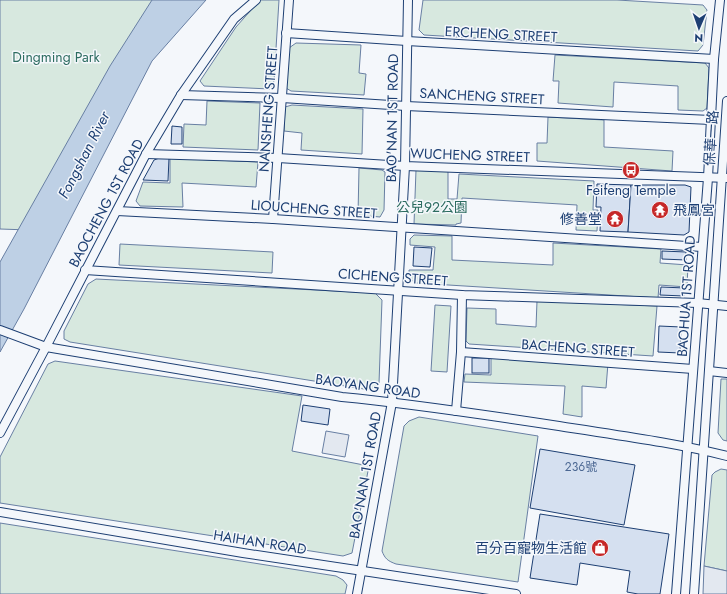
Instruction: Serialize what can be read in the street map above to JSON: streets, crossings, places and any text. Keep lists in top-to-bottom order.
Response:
{
  "streets": {
    "street": [
      "ERCHENG STREET",
      "SANCHENG STREET",
      "NANSHENG STREET",
      "BAO'NAN 1ST ROAD",
      "保華一路",
      "WUCHENG STREET",
      "BAOCHENG 1ST ROAD",
      "LIOUCHENG STREET",
      "CICHENG STREET",
      "BAOHUA 1ST ROAD",
      "BACHENG STREET",
      "BAOYANG ROAD",
      "HAIHAN ROAD"
    ]
  },
  "crossings": [
    ["ERCHENG STREET", "NANSHENG STREET"],
    ["ERCHENG STREET", "BAO'NAN 1ST ROAD"],
    ["ERCHENG STREET", "BAOHUA 1ST ROAD"],
    ["SANCHENG STREET", "NANSHENG STREET"],
    ["SANCHENG STREET", "BAO'NAN 1ST ROAD"],
    ["SANCHENG STREET", "BAOCHENG 1ST ROAD"],
    ["SANCHENG STREET", "BAOHUA 1ST ROAD"],
    ["NANSHENG STREET", "WUCHENG STREET"],
    ["NANSHENG STREET", "LIOUCHENG STREET"],
    ["BAO'NAN 1ST ROAD", "WUCHENG STREET"],
    ["BAO'NAN 1ST ROAD", "LIOUCHENG STREET"],
    ["BAO'NAN 1ST ROAD", "CICHENG STREET"],
    ["BAO'NAN 1ST ROAD", "BAOYANG ROAD"],
    ["BAO'NAN 1ST ROAD", "HAIHAN ROAD"],
    ["保華一路", "WUCHENG STREET"],
    ["保華一路", "BAOHUA 1ST ROAD"],
    ["WUCHENG STREET", "BAOCHENG 1ST ROAD"],
    ["WUCHENG STREET", "BAOHUA 1ST ROAD"],
    ["BAOCHENG 1ST ROAD", "LIOUCHENG STREET"],
    ["BAOCHENG 1ST ROAD", "CICHENG STREET"],
    ["BAOCHENG 1ST ROAD", "BAOYANG ROAD"],
    ["LIOUCHENG STREET", "BAOHUA 1ST ROAD"],
    ["CICHENG STREET", "BAOHUA 1ST ROAD"],
    ["BAOHUA 1ST ROAD", "BACHENG STREET"],
    ["BAOHUA 1ST ROAD", "BAOYANG ROAD"]
  ],
  "water": ["Fongshan River"],
  "parks": ["Dingming Park", "公兒92公園"],
  "places": {
    "bus stop": ["Feifeng Temple"],
    "temple": ["飛鳳宮", "修善堂"],
    "shop": ["百分百寵物生活館"]
  },
  "house_numbers": ["236號"],
  "north": "bottom"
}
